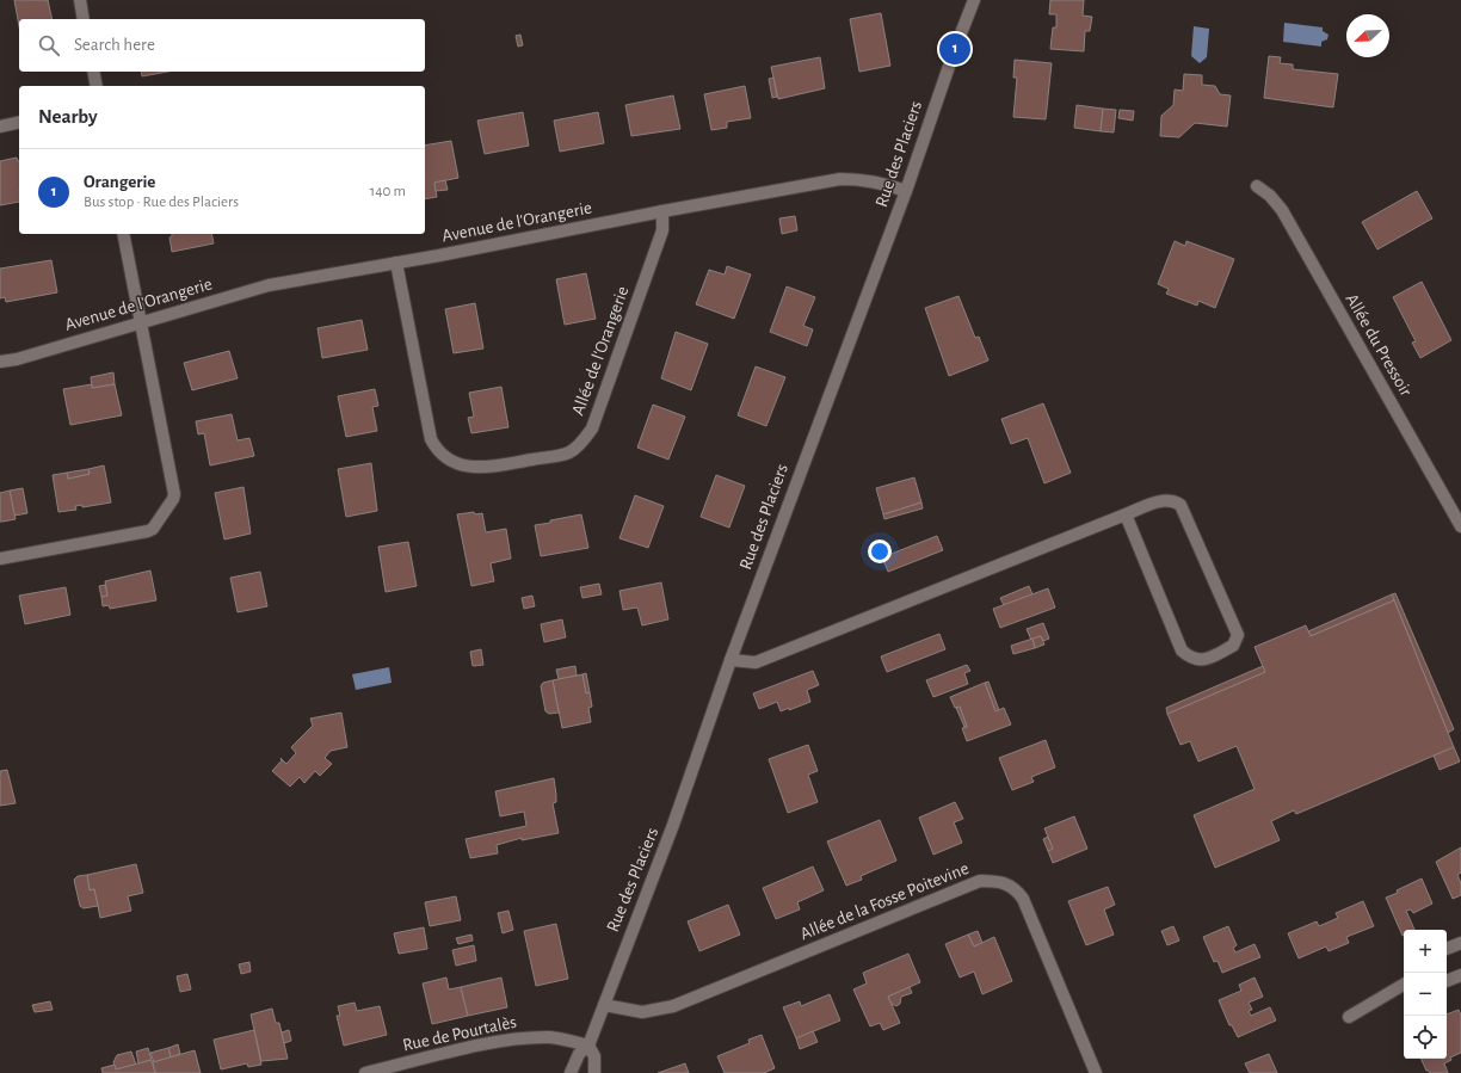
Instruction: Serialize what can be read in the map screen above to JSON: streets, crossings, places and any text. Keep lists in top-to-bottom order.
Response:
{
  "streets": {
    "street": [
      "Rue des Placiers",
      "Avenue de l'Orangerie",
      "Allée du Pressoir",
      "Allée de l'Orangerie",
      "Allée de la Fosse Poitevine",
      "Rue de Pourtalès"
    ]
  },
  "crossings": [
    ["Rue des Placiers", "Avenue de l'Orangerie"],
    ["Rue des Placiers", "Allée de la Fosse Poitevine"],
    ["Rue des Placiers", "Rue de Pourtalès"],
    ["Avenue de l'Orangerie", "Allée de l'Orangerie"]
  ],
  "north": "bottom left",
  "page": {
    "search": "Search here",
    "pins": "1",
    "heading": "Nearby",
    "list": [
      {
        "mark": "1",
        "name": "Orangerie",
        "note": "Bus stop · Rue des Placiers",
        "value": "140 m"
      }
    ],
    "map_buttons": ["+", "−"]
  }
}
